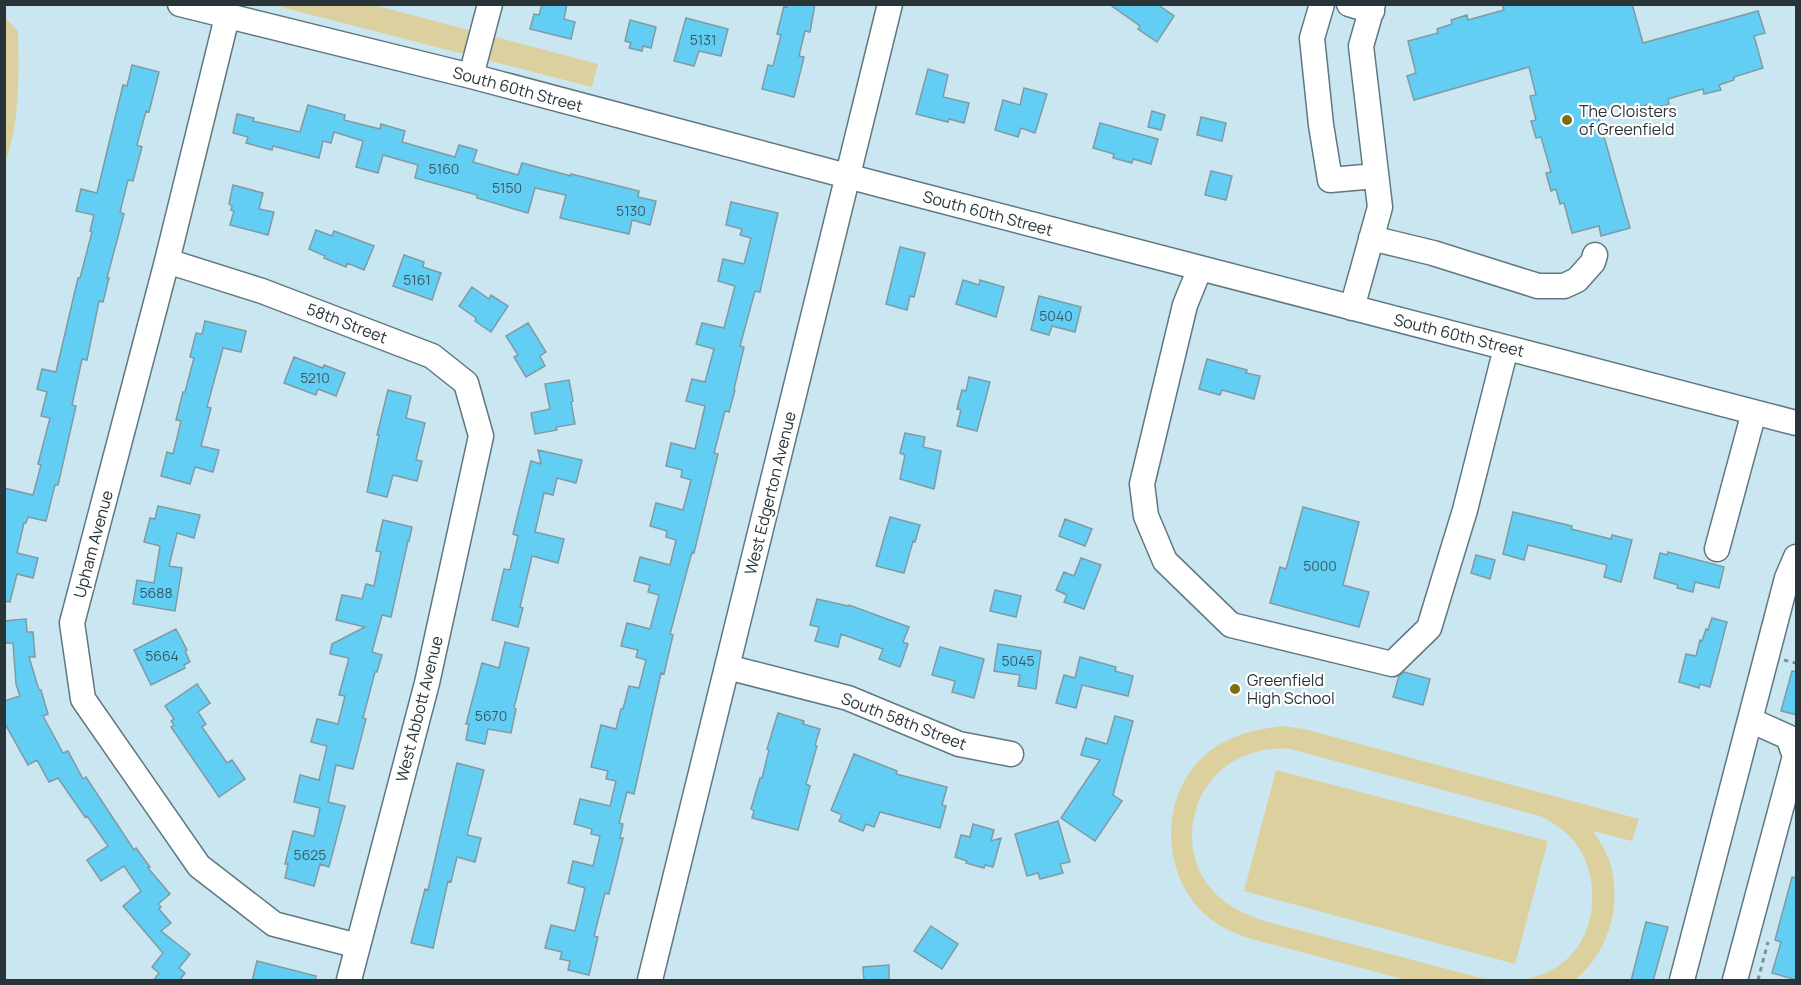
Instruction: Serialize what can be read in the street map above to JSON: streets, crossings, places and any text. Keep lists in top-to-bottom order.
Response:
{
  "streets": {
    "street": [
      "South 60th Street",
      "58th Street",
      "West Edgerton Avenue",
      "Upham Avenue",
      "West Abbott Avenue",
      "South 58th Street"
    ]
  },
  "crossings": [
    ["South 60th Street", "West Edgerton Avenue"],
    ["South 60th Street", "Upham Avenue"],
    ["58th Street", "Upham Avenue"],
    ["58th Street", "West Abbott Avenue"],
    ["West Edgerton Avenue", "South 58th Street"],
    ["Upham Avenue", "West Abbott Avenue"]
  ],
  "places": ["The Cloisters of Greenfield", "Greenfield High School"],
  "house_numbers": [
    "5131",
    "5160",
    "5150",
    "5130",
    "5161",
    "5040",
    "5210",
    "5000",
    "5688",
    "5664",
    "5045",
    "5670",
    "5625"
  ]
}
